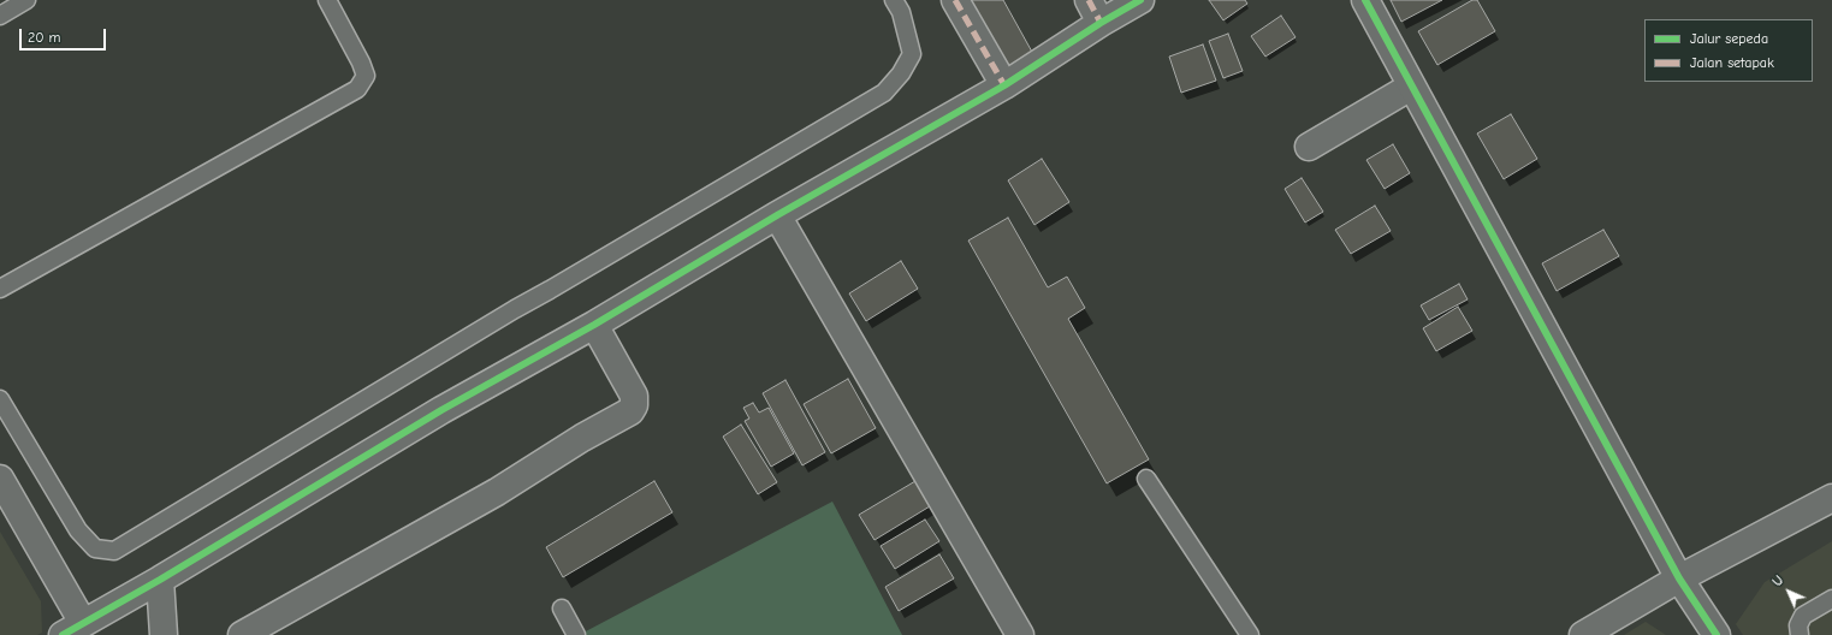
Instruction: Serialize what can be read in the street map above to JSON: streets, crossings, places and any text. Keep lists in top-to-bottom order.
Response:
{
  "legend": ["Jalur sepeda", "Jalan setapak"],
  "scale_bar": "20 m",
  "north": "top left"
}
